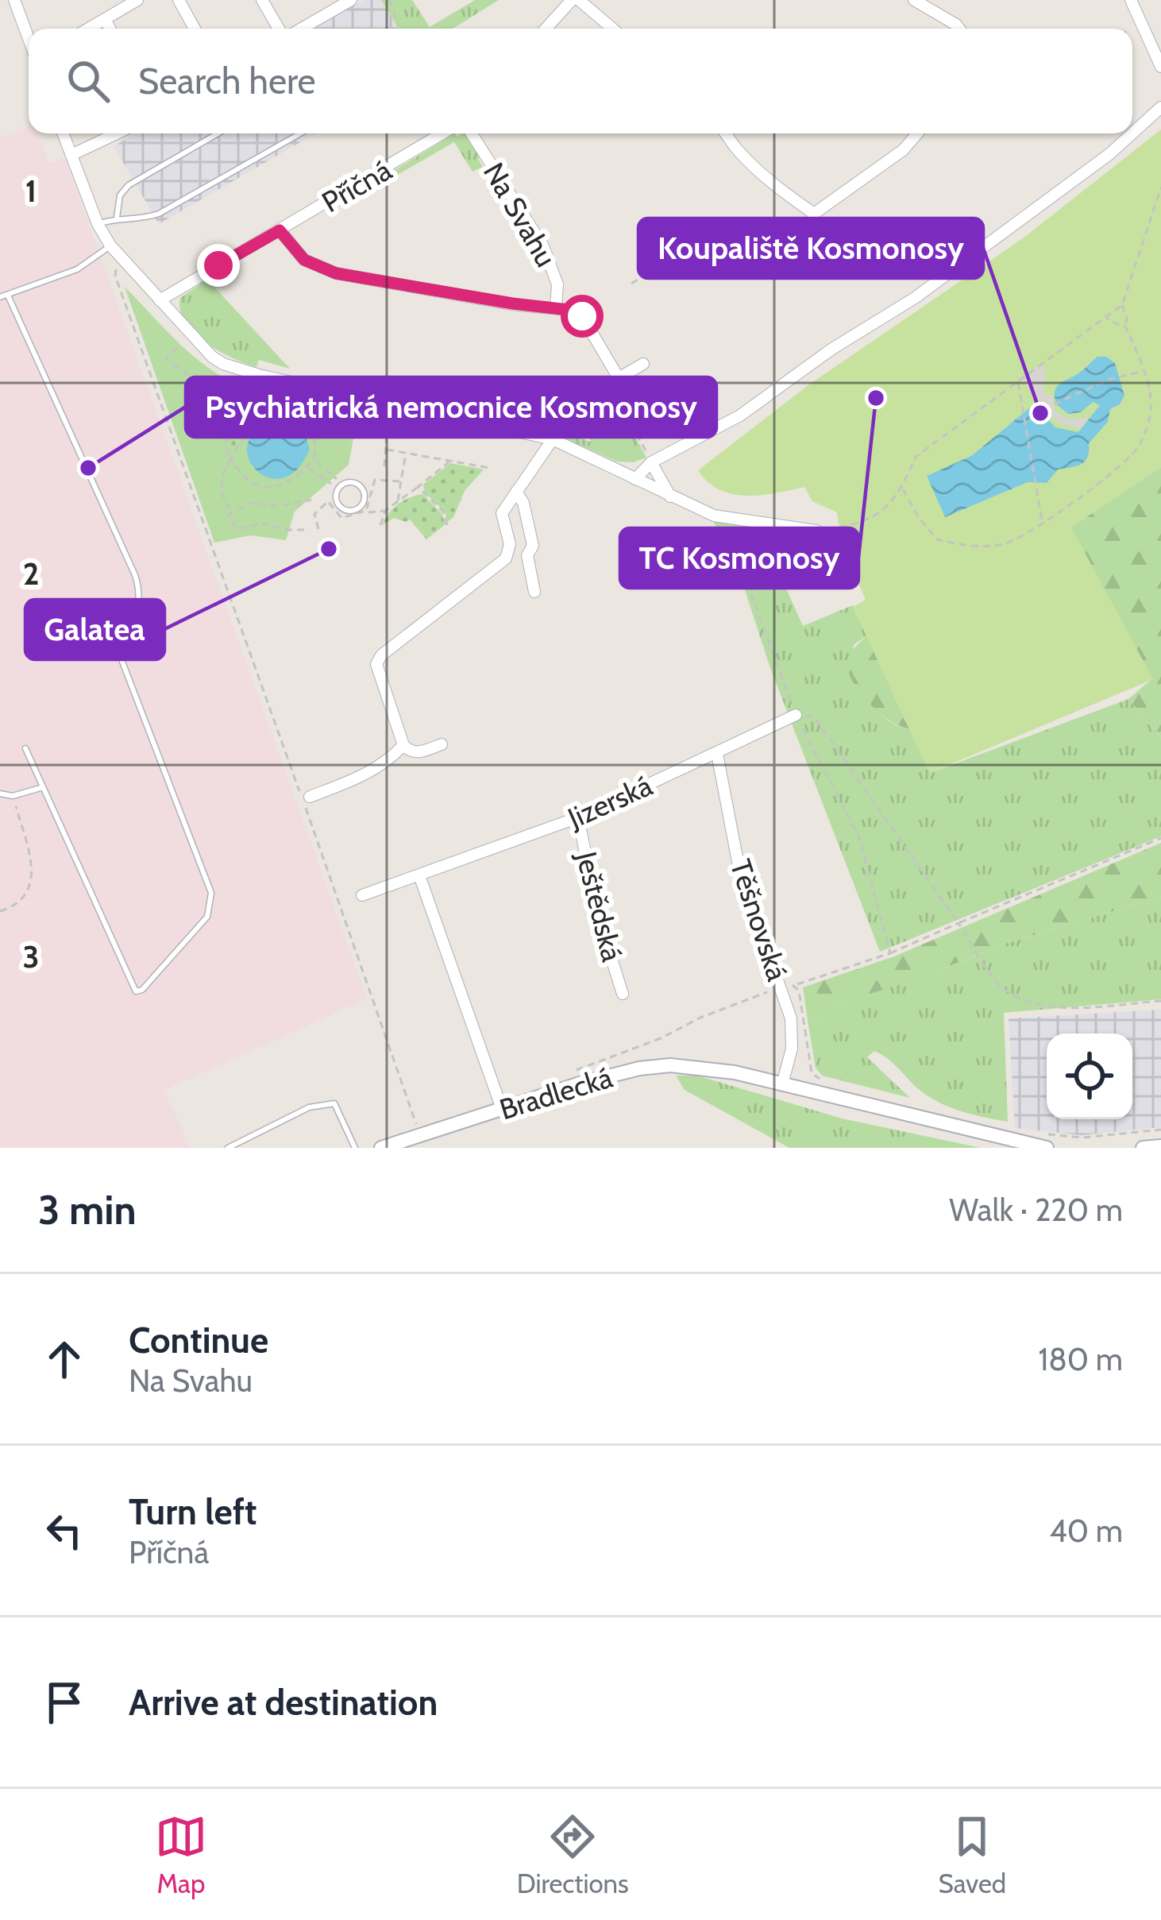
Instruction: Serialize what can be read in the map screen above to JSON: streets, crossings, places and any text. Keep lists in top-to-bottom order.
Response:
{
  "streets": {
    "street": [
      "Příčná",
      "Na Svahu",
      "Jizerská",
      "Ještědská",
      "Těšnovská",
      "Bradlecká"
    ]
  },
  "crossings": [
    ["Příčná", "Na Svahu"],
    ["Jizerská", "Ještědská"],
    ["Jizerská", "Těšnovská"],
    ["Těšnovská", "Bradlecká"]
  ],
  "places": [
    "TC Kosmonosy",
    "Koupaliště Kosmonosy",
    "Psychiatrická nemocnice Kosmonosy",
    "Galatea"
  ],
  "page": {
    "search": "Search here",
    "heading": ["3 min", "Walk · 220 m"],
    "list": [
      ["Continue", "Na Svahu", "180 m"],
      ["Turn left", "Příčná", "40 m"],
      "Arrive at destination"
    ],
    "nav": ["Map", "Directions", "Saved"]
  },
  "grid": {
    "rows": ["1", "2", "3"]
  }
}
